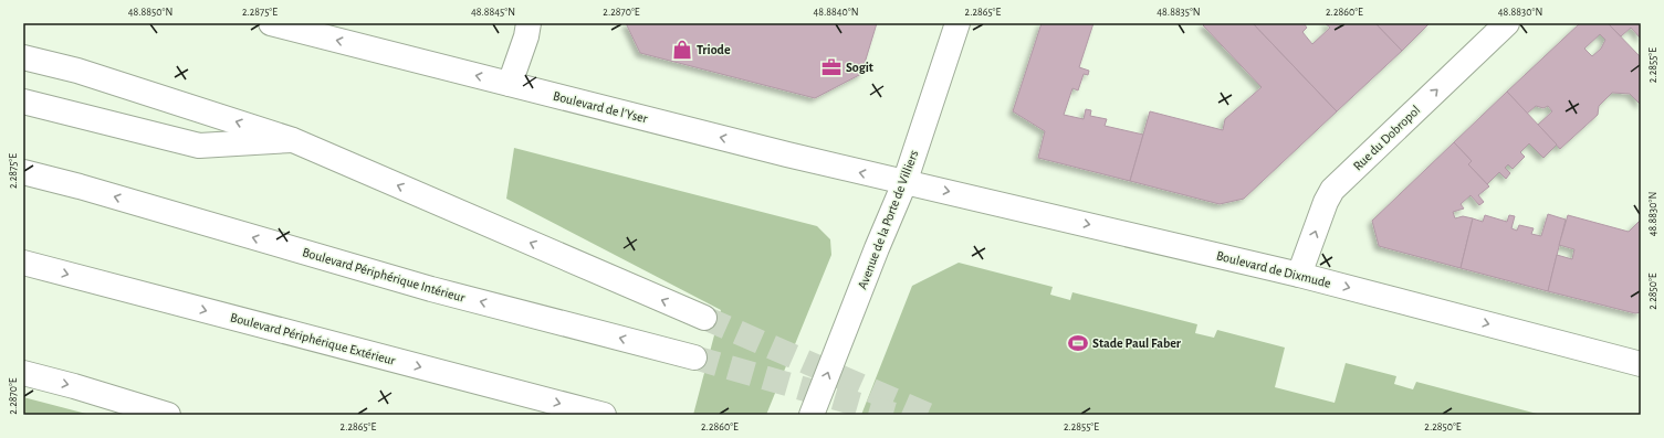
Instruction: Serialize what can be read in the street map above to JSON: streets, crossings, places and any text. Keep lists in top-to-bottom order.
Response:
{
  "streets": {
    "main road": [
      "Boulevard de l'Yser",
      "Rue du Dobropol",
      "Avenue de la Porte de Villiers",
      "Boulevard de Dixmude",
      "Boulevard Périphérique Intérieur",
      "Boulevard Périphérique Extérieur"
    ]
  },
  "crossings": [
    ["Boulevard de l'Yser", "Avenue de la Porte de Villiers"],
    ["Boulevard de l'Yser", "Boulevard de Dixmude"],
    ["Rue du Dobropol", "Boulevard de Dixmude"],
    ["Avenue de la Porte de Villiers", "Boulevard de Dixmude"]
  ],
  "one_way": ["Rue du Dobropol", "Avenue de la Porte de Villiers", "Boulevard de Dixmude"],
  "places": {
    "shop": ["Triode"],
    "office": ["Sogit"],
    "sports": ["Stade Paul Faber"]
  },
  "coordinates": [
    "48.8850°N",
    "2.2875°E",
    "48.8845°N",
    "2.2870°E",
    "48.8840°N",
    "2.2865°E",
    "48.8835°N",
    "2.2860°E",
    "48.8830°N",
    "2.2855°E",
    "2.2850°E"
  ]
}
